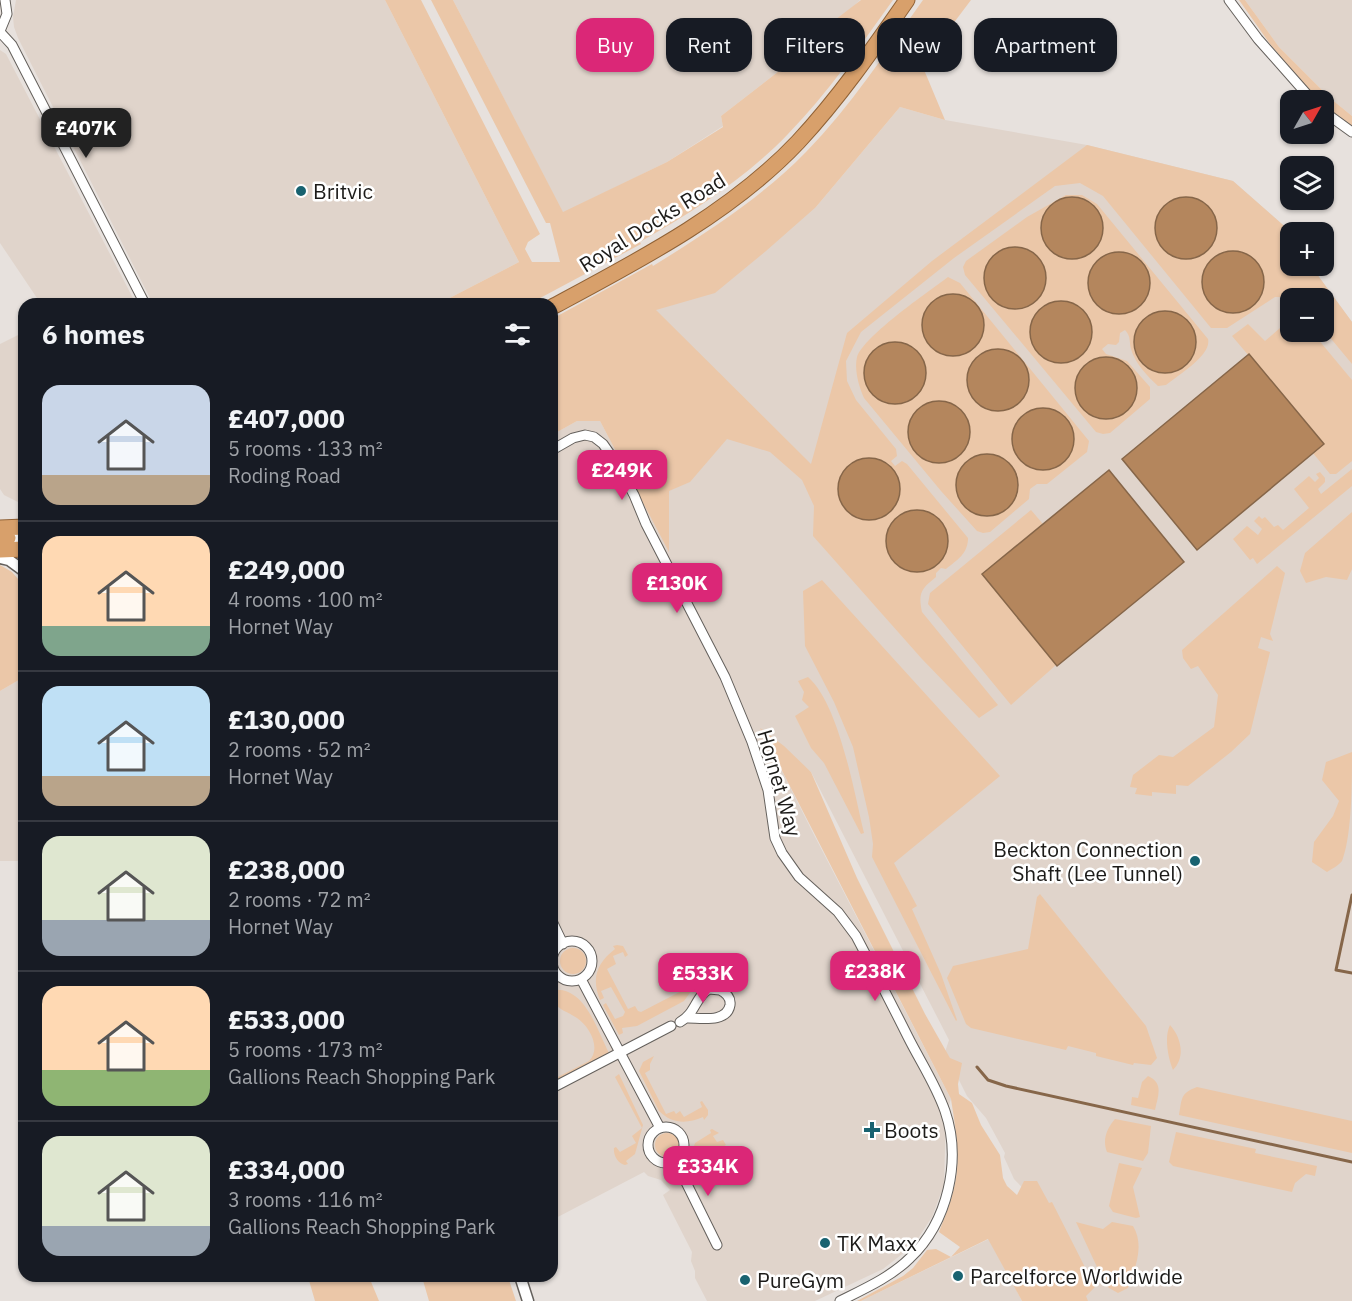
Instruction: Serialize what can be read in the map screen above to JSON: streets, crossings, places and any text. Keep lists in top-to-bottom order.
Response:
{
  "streets": {
    "highway": ["Royal Docks Road"],
    "street": ["Hornet Way"]
  },
  "places": {
    "other": [
      "Britvic",
      "Beckton Connection Shaft (Lee Tunnel)",
      "TK Maxx",
      "Parcelforce Worldwide",
      "PureGym"
    ],
    "health": ["Boots"]
  },
  "north": "top right",
  "page": {
    "chip": [
      "Buy",
      "Rent",
      "Filters",
      "New",
      "Apartment"
    ],
    "map_buttons": ["+", "−"],
    "price": [
      "£407K",
      "£249K",
      "£130K",
      "£238K",
      "£533K",
      "£334K"
    ],
    "heading": "6 homes",
    "list": [
      {
        "name": "£407,000",
        "note": "5 rooms · 133 m² · Roding Road"
      },
      {
        "name": "£249,000",
        "note": "4 rooms · 100 m² · Hornet Way"
      },
      {
        "name": "£130,000",
        "note": "2 rooms · 52 m² · Hornet Way"
      },
      {
        "name": "£238,000",
        "note": "2 rooms · 72 m² · Hornet Way"
      },
      {
        "name": "£533,000",
        "note": "5 rooms · 173 m² · Gallions Reach Shopping Park"
      },
      {
        "name": "£334,000",
        "note": "3 rooms · 116 m² · Gallions Reach Shopping Park"
      }
    ]
  }
}
